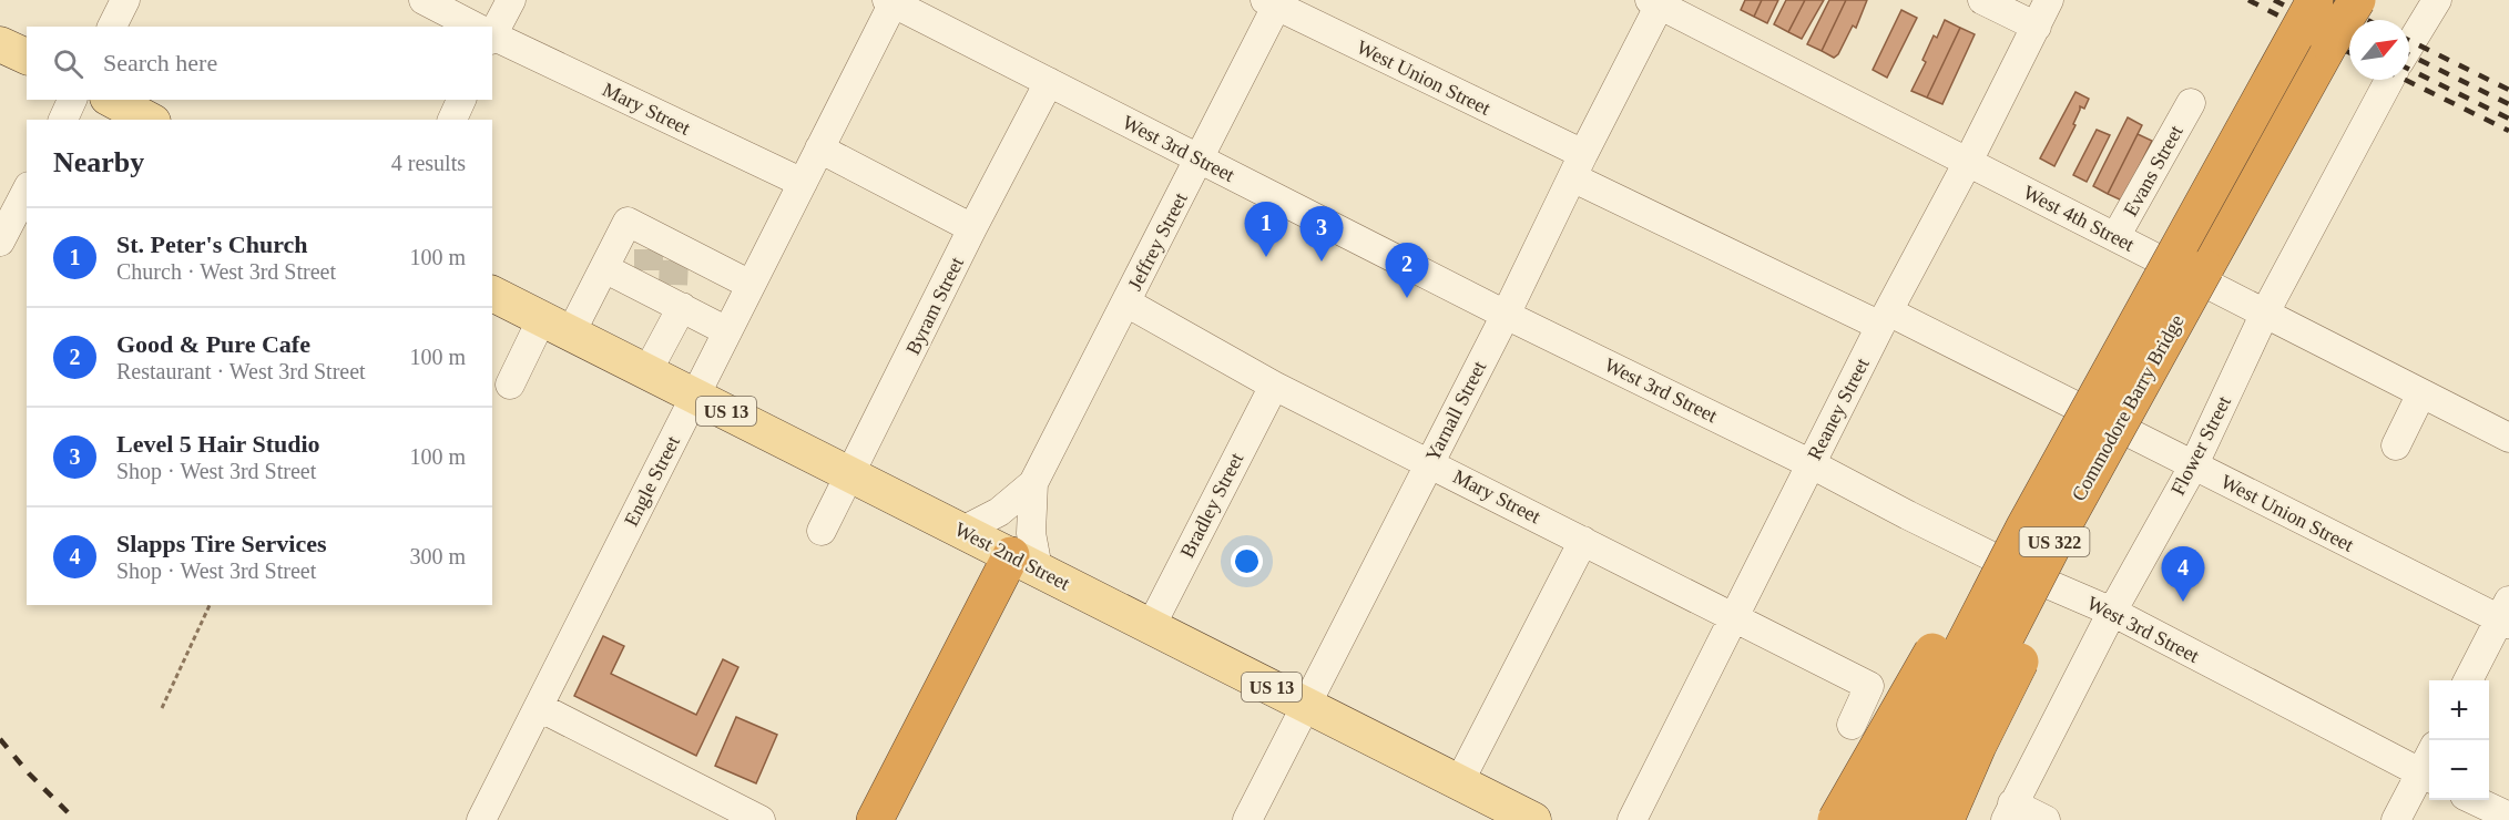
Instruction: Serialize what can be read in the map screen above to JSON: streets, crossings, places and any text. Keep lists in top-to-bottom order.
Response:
{
  "streets": {
    "highway": ["Commodore Barry Bridge", "US 322"],
    "main road": ["US 13", "West 2nd Street"],
    "street": [
      "West Union Street",
      "Mary Street",
      "West 3rd Street",
      "Evans Street",
      "West 4th Street",
      "Jeffrey Street",
      "Byram Street",
      "Reaney Street",
      "Yarnall Street",
      "Flower Street",
      "Engle Street",
      "Bradley Street"
    ]
  },
  "crossings": [
    ["West Union Street", "Jeffrey Street"],
    ["West Union Street", "Reaney Street"],
    ["West Union Street", "Yarnall Street"],
    ["West Union Street", "Flower Street"],
    ["Mary Street", "Jeffrey Street"],
    ["Mary Street", "Reaney Street"],
    ["Mary Street", "Yarnall Street"],
    ["Mary Street", "Engle Street"],
    ["Mary Street", "Bradley Street"],
    ["West 3rd Street", "Jeffrey Street"],
    ["West 3rd Street", "Byram Street"],
    ["West 3rd Street", "Reaney Street"],
    ["West 3rd Street", "Yarnall Street"],
    ["West 3rd Street", "Flower Street"],
    ["West 3rd Street", "Engle Street"],
    ["Evans Street", "West 4th Street"],
    ["West 4th Street", "Reaney Street"],
    ["West 4th Street", "Yarnall Street"],
    ["West 4th Street", "Flower Street"],
    ["Byram Street", "West 2nd Street"],
    ["Yarnall Street", "West 2nd Street"],
    ["Engle Street", "West 2nd Street"],
    ["Bradley Street", "West 2nd Street"]
  ],
  "north": "top right",
  "page": {
    "search": "Search here",
    "heading": ["Nearby", "4 results"],
    "pins": [
      "1",
      "3",
      "2",
      "4"
    ],
    "list": [
      {
        "mark": "1",
        "name": "St. Peter's Church",
        "note": "Church · West 3rd Street",
        "value": "100 m"
      },
      {
        "mark": "2",
        "name": "Good & Pure Cafe",
        "note": "Restaurant · West 3rd Street",
        "value": "100 m"
      },
      {
        "mark": "3",
        "name": "Level 5 Hair Studio",
        "note": "Shop · West 3rd Street",
        "value": "100 m"
      },
      {
        "mark": "4",
        "name": "Slapps Tire Services",
        "note": "Shop · West 3rd Street",
        "value": "300 m"
      }
    ],
    "map_buttons": ["+", "−"]
  }
}
